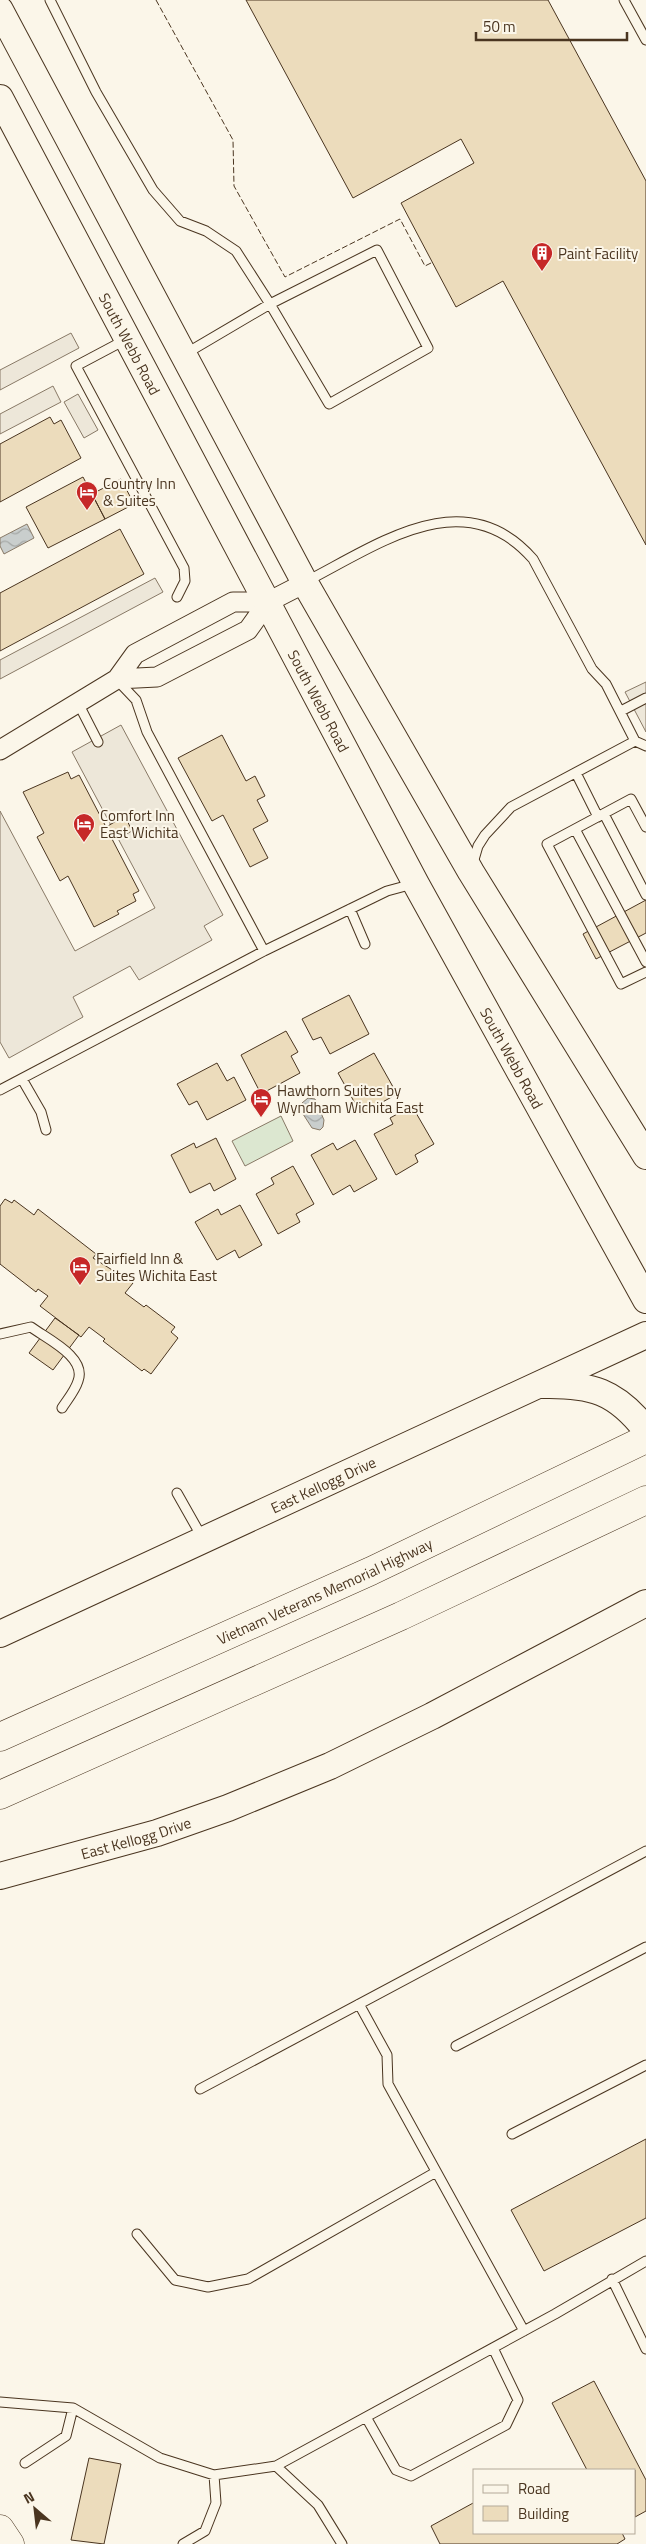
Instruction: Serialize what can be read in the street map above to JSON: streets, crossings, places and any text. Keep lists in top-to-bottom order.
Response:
{
  "streets": {
    "highway": ["Vietnam Veterans Memorial Highway"],
    "main road": ["South Webb Road", "East Kellogg Drive"]
  },
  "places": {
    "building": ["Paint Facility"],
    "hotel": [
      "Country Inn & Suites",
      "Comfort Inn East Wichita",
      "Hawthorn Suites by Wyndham Wichita East",
      "Fairfield Inn & Suites Wichita East"
    ]
  },
  "legend": ["Road", "Building"],
  "scale_bar": "50 m",
  "north": "top left"
}
